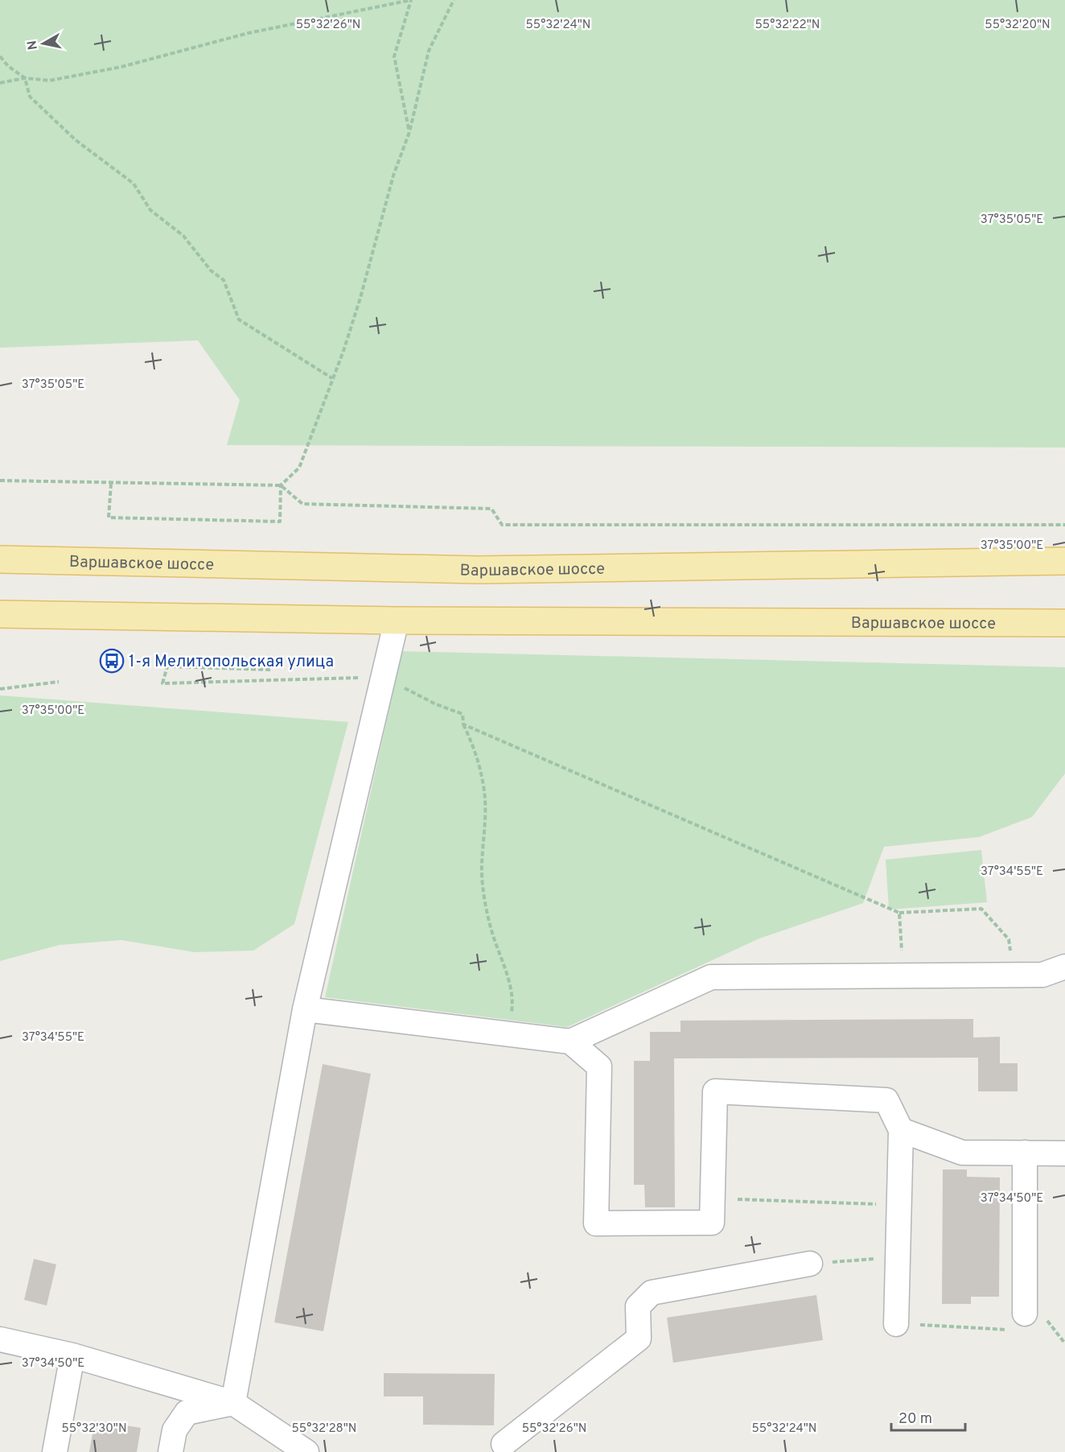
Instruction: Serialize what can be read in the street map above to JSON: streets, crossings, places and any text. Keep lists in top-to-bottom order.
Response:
{
  "streets": {
    "main road": ["Варшавское шоссе"]
  },
  "places": {
    "bus stop": ["1-я Мелитопольская улица"]
  },
  "scale_bar": "20 m",
  "north": "left",
  "coordinates": [
    "55°32'20\"N",
    "55°32'26\"N",
    "55°32'24\"N",
    "55°32'22\"N",
    "37°35'05\"E",
    "37°35'00\"E",
    "37°34'55\"E",
    "37°34'50\"E",
    "55°32'30\"N",
    "55°32'28\"N"
  ]
}
